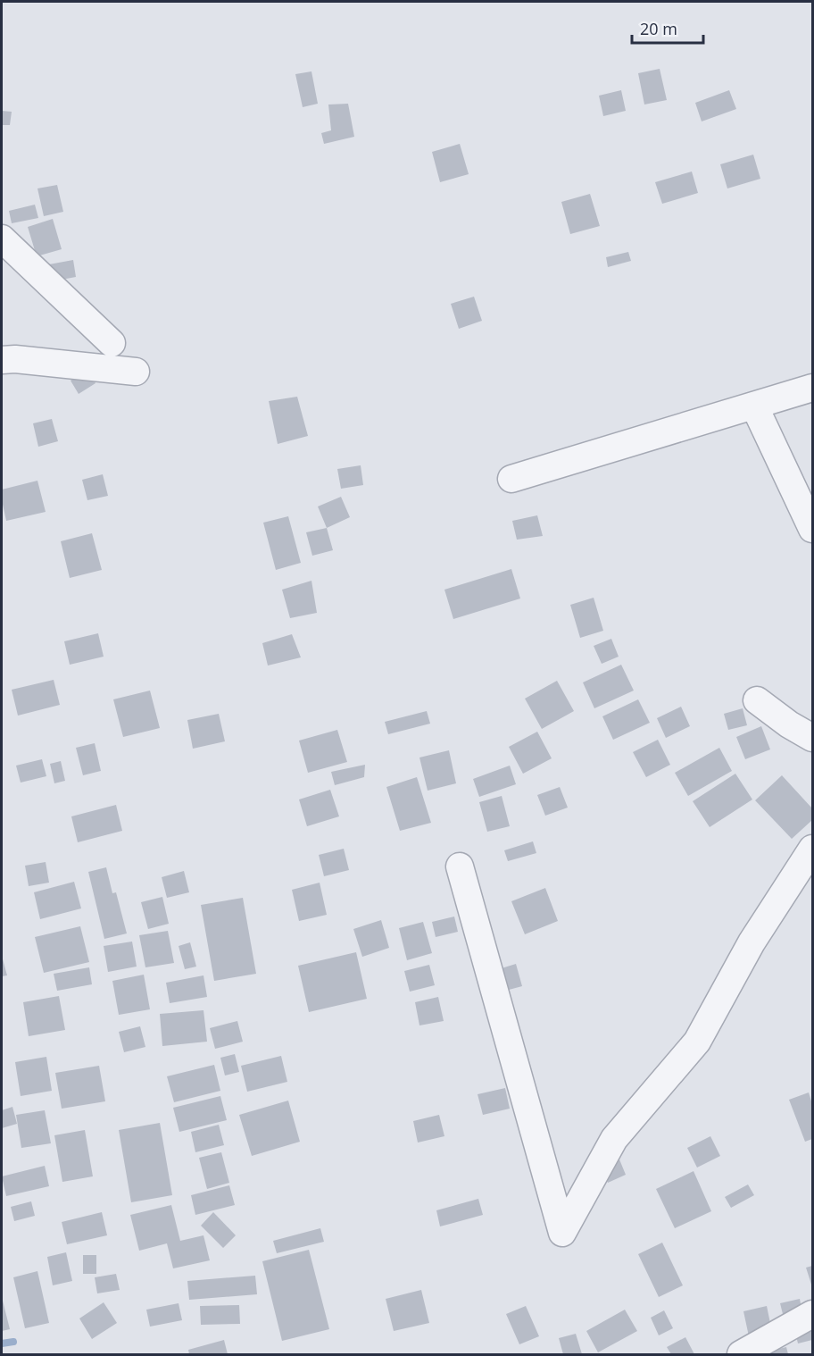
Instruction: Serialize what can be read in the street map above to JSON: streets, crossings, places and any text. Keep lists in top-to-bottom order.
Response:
{
  "scale_bar": "20 m"
}
